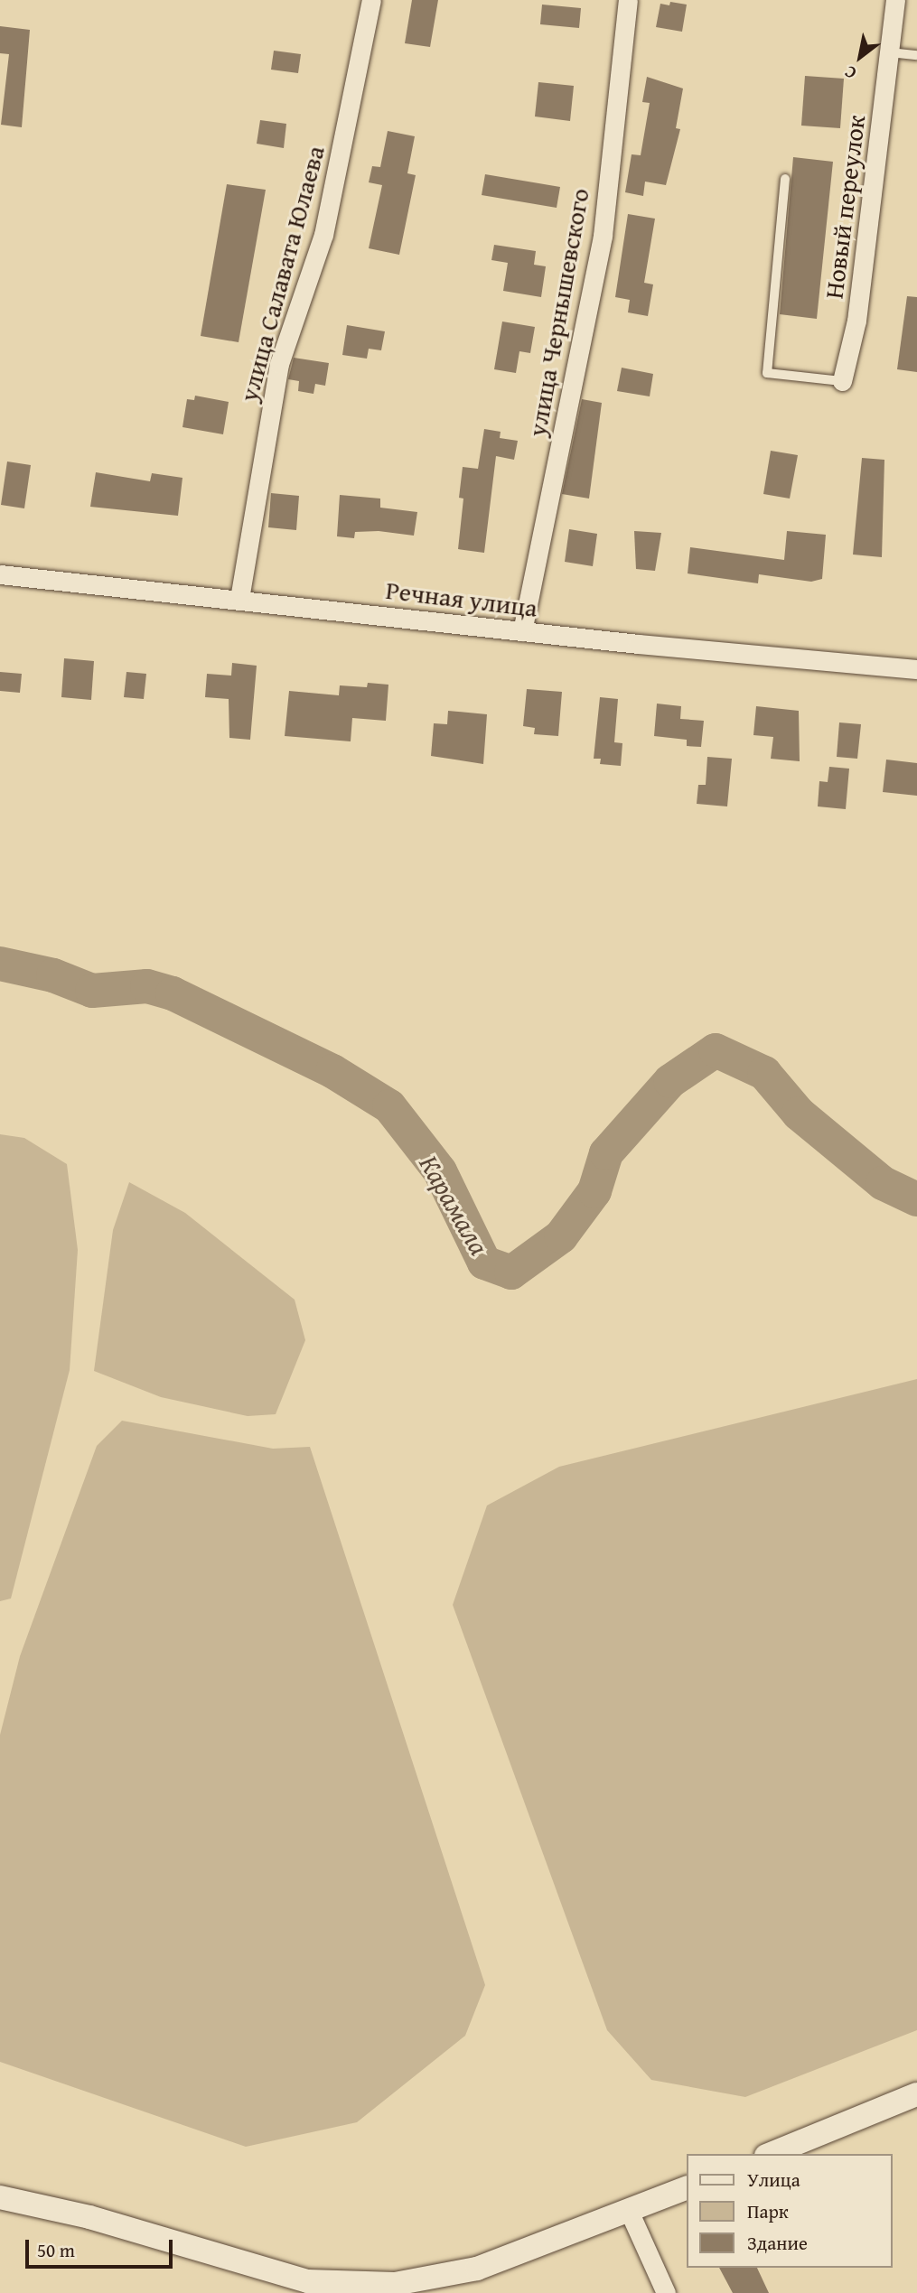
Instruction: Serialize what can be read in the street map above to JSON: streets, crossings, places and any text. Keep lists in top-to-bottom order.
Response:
{
  "streets": {
    "street": [
      "Новый переулок",
      "улица Салавата Юлаева",
      "улица Чернышевского",
      "Речная улица"
    ]
  },
  "crossings": [
    ["улица Салавата Юлаева", "Речная улица"],
    ["улица Чернышевского", "Речная улица"]
  ],
  "water": ["Карамала"],
  "legend": ["Улица", "Парк", "Здание"],
  "scale_bar": "50 m",
  "north": "bottom left"
}
